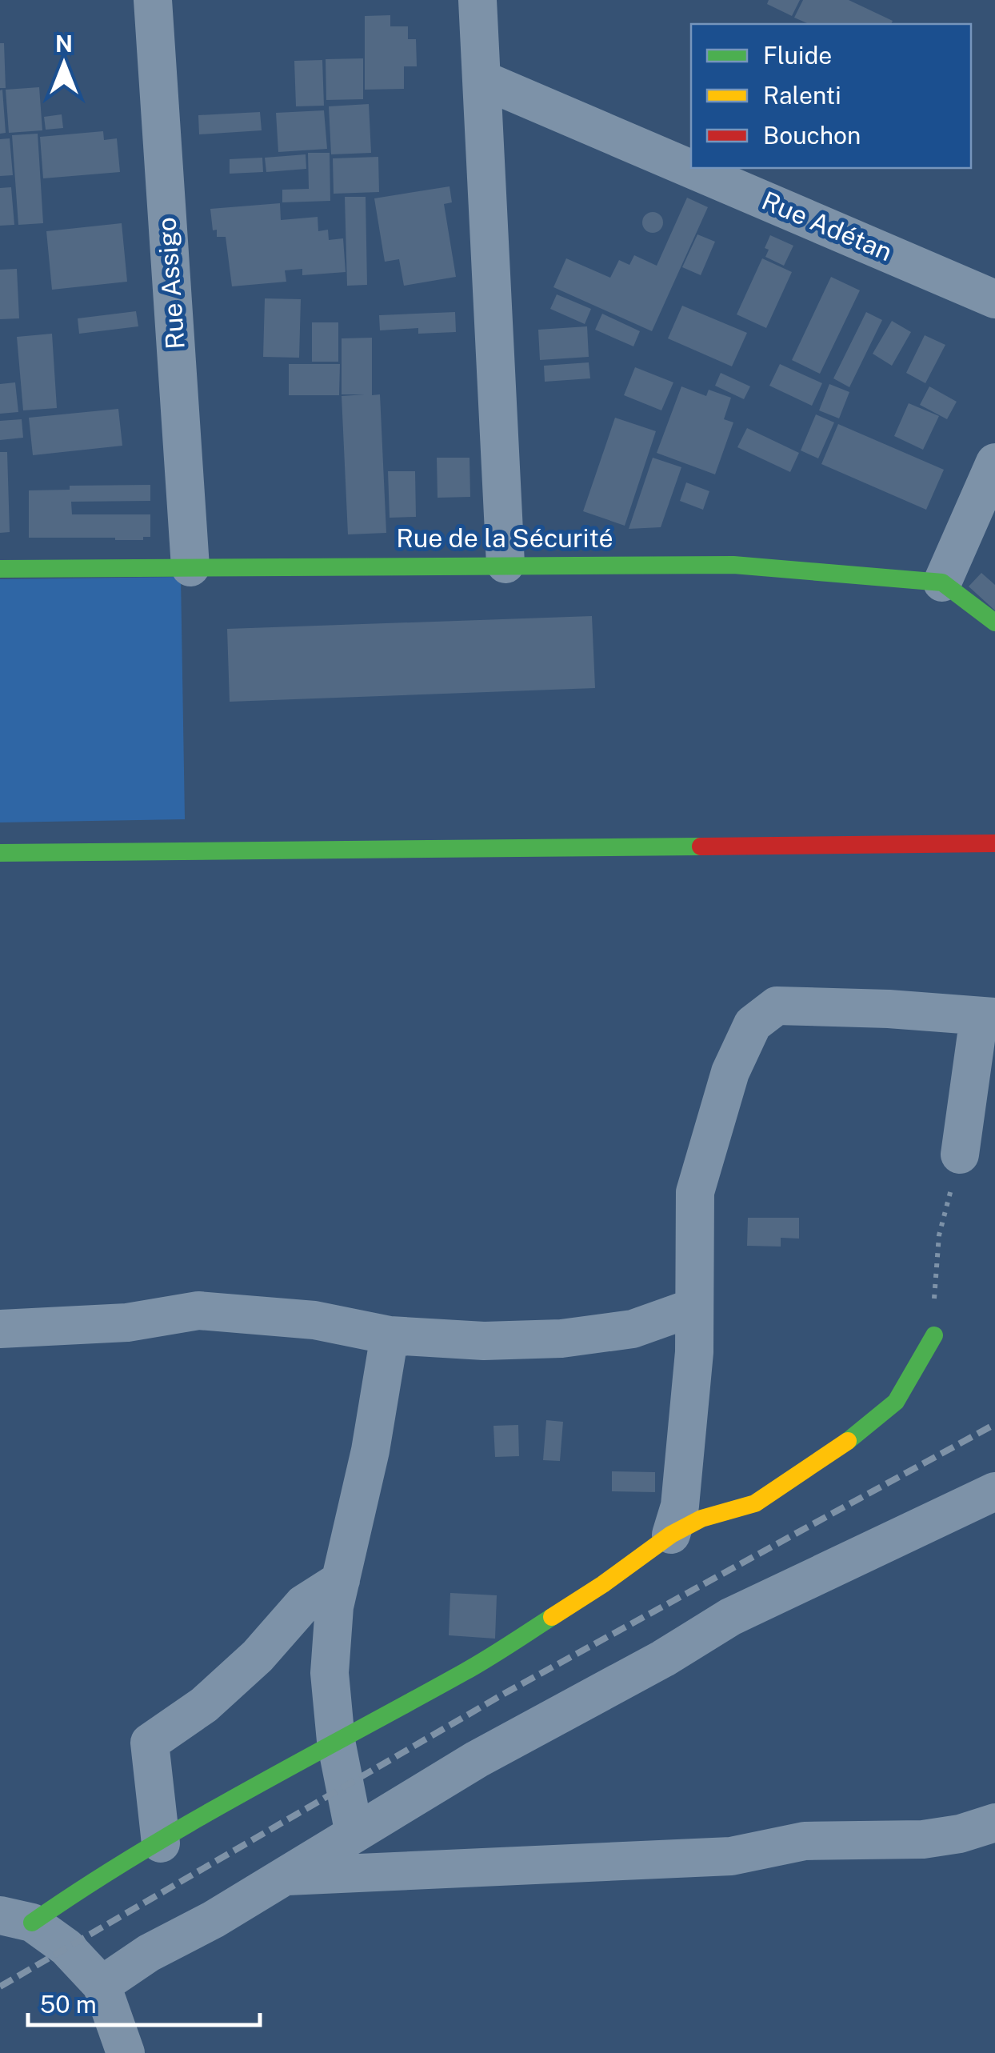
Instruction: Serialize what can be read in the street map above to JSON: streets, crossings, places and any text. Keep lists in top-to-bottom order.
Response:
{
  "streets": {
    "street": ["Rue Adétan", "Rue Assigo", "Rue de la Sécurité"]
  },
  "crossings": [
    ["Rue Assigo", "Rue de la Sécurité"]
  ],
  "legend": ["Fluide", "Ralenti", "Bouchon"],
  "scale_bar": "50 m",
  "north": "top"
}
